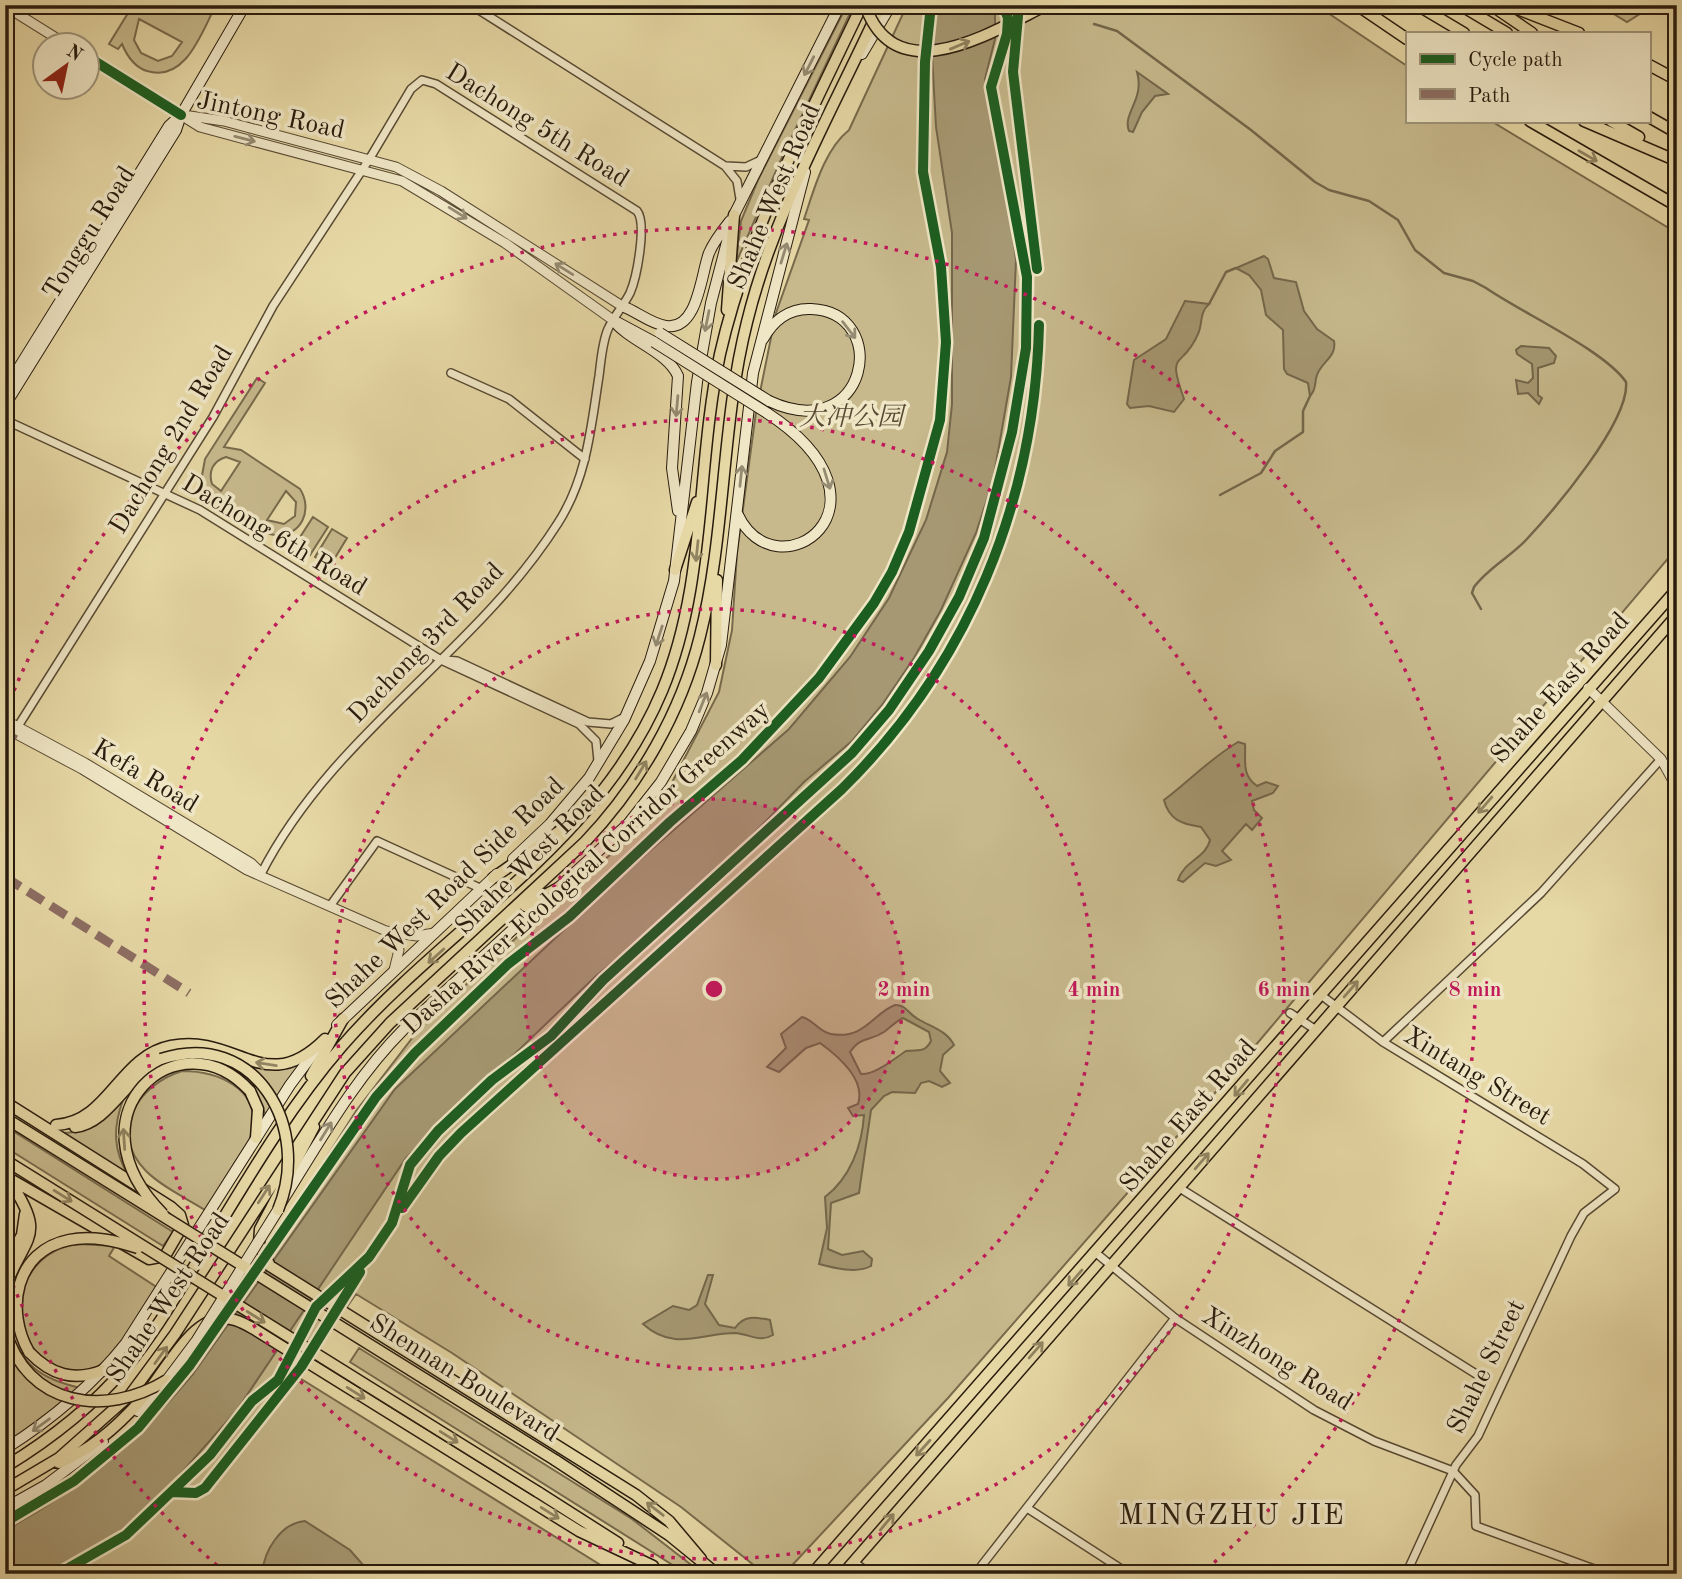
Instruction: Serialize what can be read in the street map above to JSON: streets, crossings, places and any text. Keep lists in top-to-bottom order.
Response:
{
  "streets": {
    "main road": [
      "Shahe West Road",
      "Tonggu Road",
      "Shahe East Road",
      "Shahe West Road Side Road",
      "Shennan Boulevard"
    ],
    "street": [
      "Jintong Road",
      "Dachong 5th Road",
      "Dachong 2nd Road",
      "Dachong 6th Road",
      "Dachong 3rd Road",
      "Kefa Road",
      "Xintang Street",
      "Xinzhong Road",
      "Shahe Street"
    ],
    "cycle path": ["Dasha River Ecological Corridor Greenway"]
  },
  "crossings": [
    ["Jintong Road", "Dachong 5th Road"],
    ["Jintong Road", "Tonggu Road"],
    ["Jintong Road", "Dachong 2nd Road"],
    ["Jintong Road", "Dachong 3rd Road"],
    ["Dachong 5th Road", "Dachong 2nd Road"],
    ["Dachong 5th Road", "Dachong 3rd Road"],
    ["Dachong 2nd Road", "Dachong 6th Road"],
    ["Dachong 2nd Road", "Kefa Road"],
    ["Dachong 6th Road", "Dachong 3rd Road"],
    ["Dachong 6th Road", "Shahe West Road Side Road"],
    ["Dachong 3rd Road", "Kefa Road"],
    ["Shahe East Road", "Xintang Street"],
    ["Shahe East Road", "Xinzhong Road"],
    ["Kefa Road", "Shahe West Road Side Road"],
    ["Xintang Street", "Shahe Street"],
    ["Xinzhong Road", "Shahe Street"]
  ],
  "districts": ["MINGZHU JIE"],
  "parks": ["大冲公园"],
  "legend": ["Cycle path", "Path"],
  "north": "top right",
  "rings": [
    "2 min",
    "4 min",
    "6 min",
    "8 min"
  ]
}
